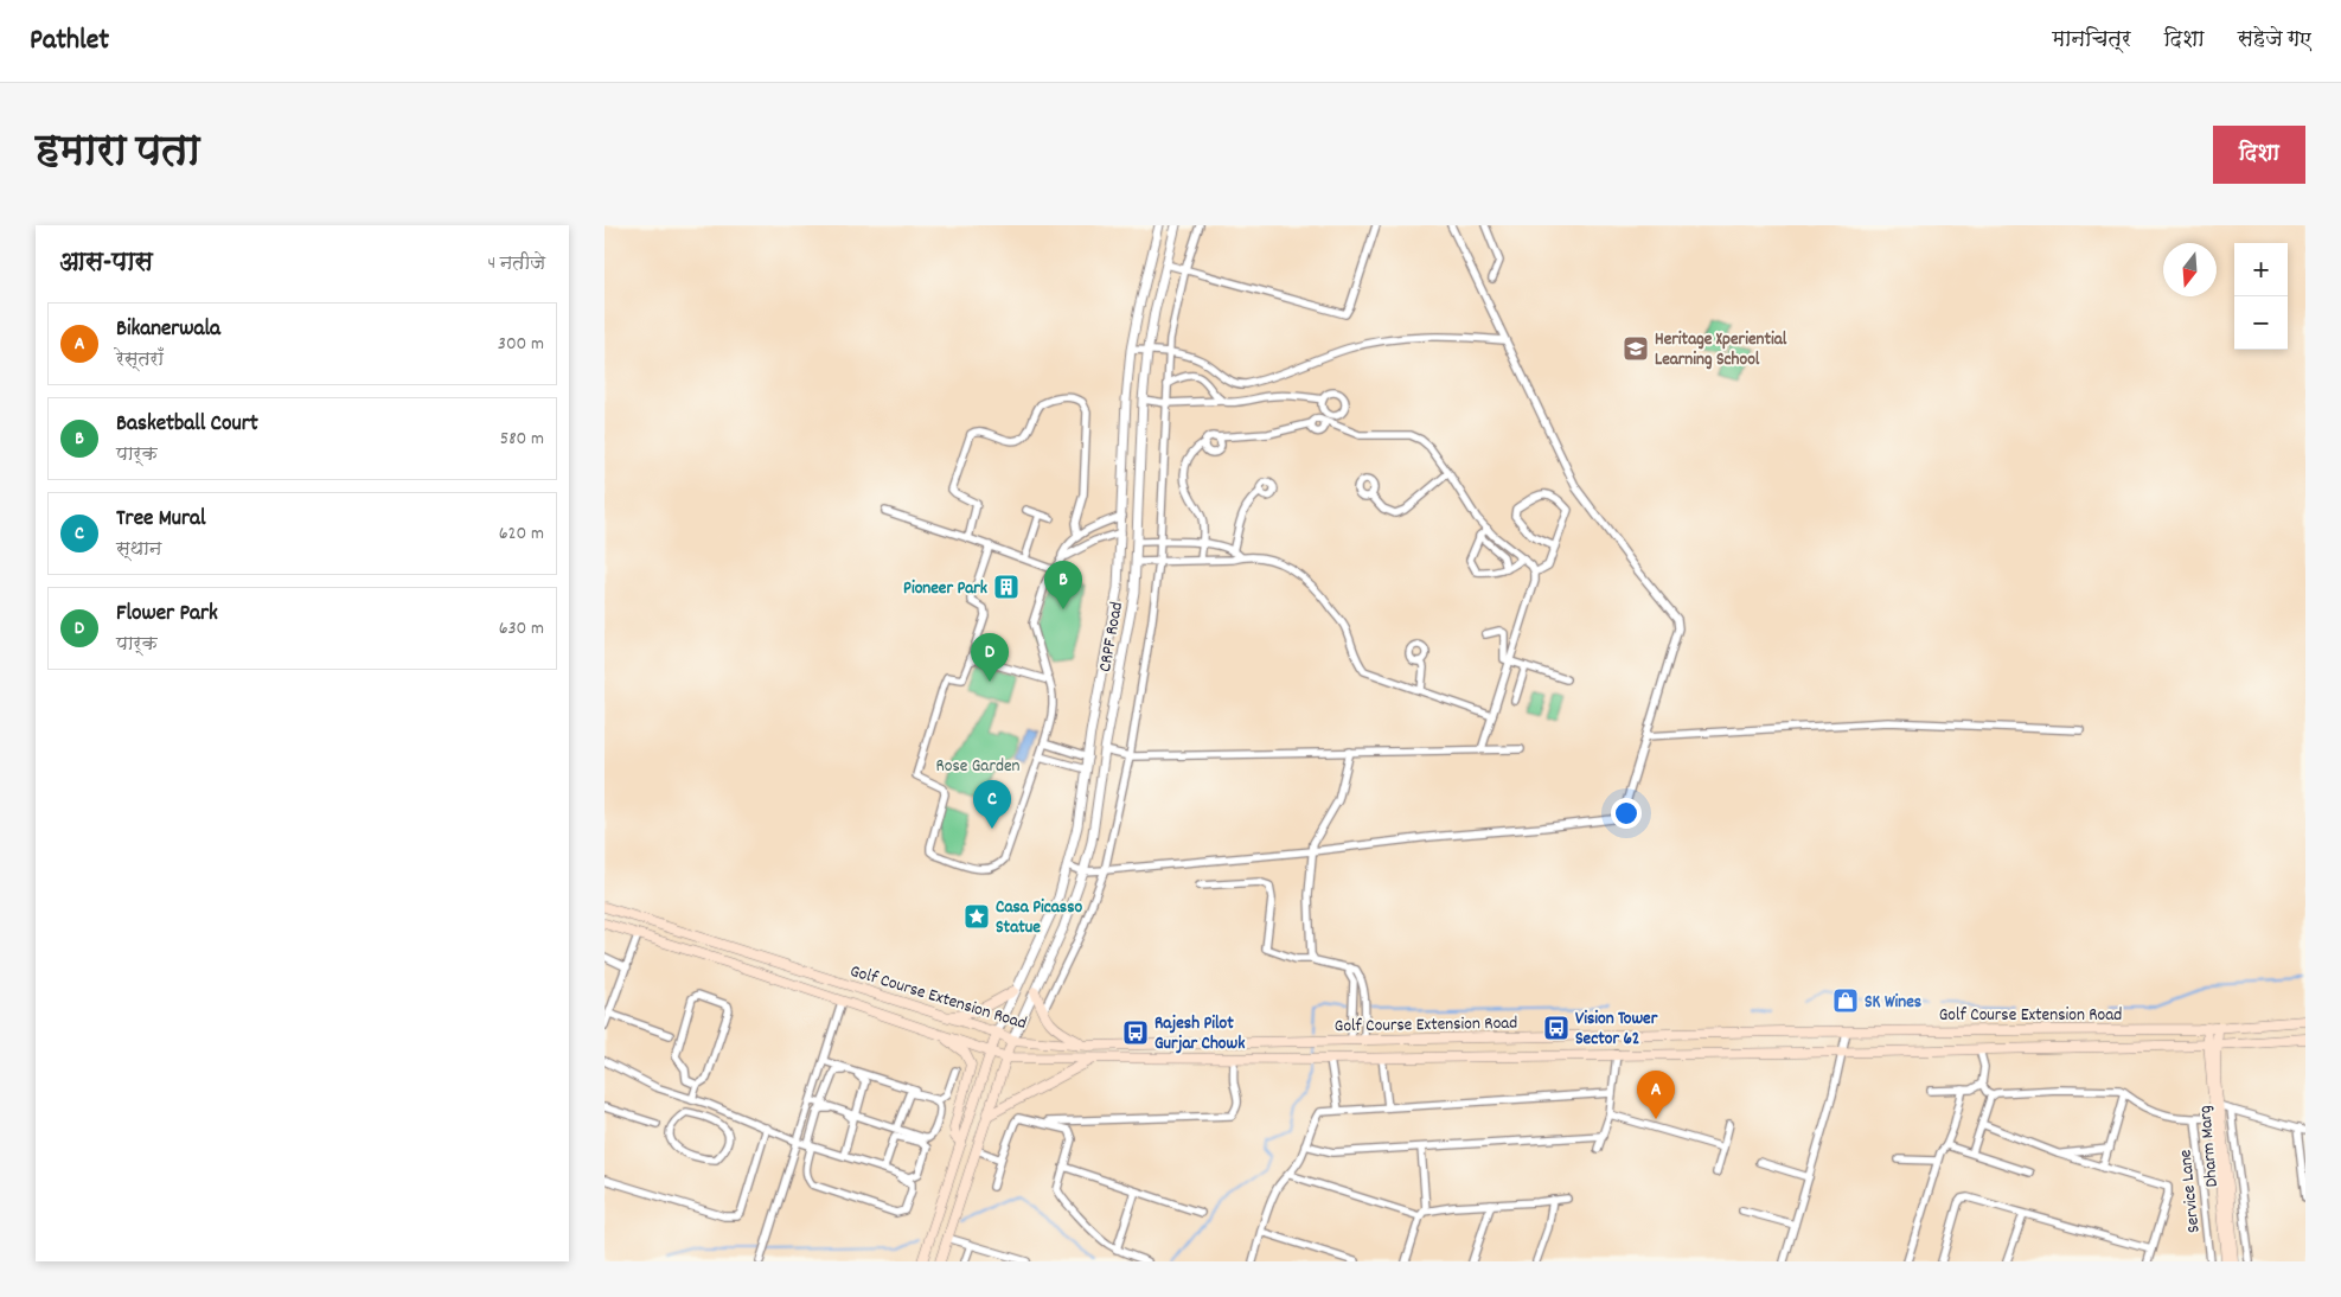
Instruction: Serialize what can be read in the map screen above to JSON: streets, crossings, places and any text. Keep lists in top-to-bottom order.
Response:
{
  "streets": {
    "main road": ["Golf Course Extension Road", "Dharm Marg"],
    "street": ["CRPF Road", "Service Lane"]
  },
  "crossings": [
    ["CRPF Road", "Golf Course Extension Road"],
    ["Golf Course Extension Road", "Dharm Marg"]
  ],
  "parks": ["Rose Garden"],
  "places": {
    "school or university": ["Heritage Xperiential Learning School"],
    "building": ["Pioneer Park"],
    "place": ["Casa Picasso Statue"],
    "shop": ["SK Wines"],
    "bus stop": ["Vision Tower Sector 62", "Rajesh Pilot Gurjar Chowk"]
  },
  "north": "bottom",
  "page": {
    "header": "Pathlet",
    "nav": ["मानचित्र", "दिशा", "सहेजे गए"],
    "title": "हमारा पता",
    "buttons": "दिशा",
    "heading": ["आस-पास", "4 नतीजे"],
    "map_buttons": ["+", "−"],
    "list": [
      {
        "mark": "A",
        "name": "Bikanerwala",
        "note": "रेस्तराँ",
        "value": "300 m"
      },
      {
        "mark": "B",
        "name": "Basketball Court",
        "note": "पार्क",
        "value": "580 m"
      },
      {
        "mark": "C",
        "name": "Tree Mural",
        "note": "स्थान",
        "value": "620 m"
      },
      {
        "mark": "D",
        "name": "Flower Park",
        "note": "पार्क",
        "value": "630 m"
      }
    ],
    "pins": [
      "B",
      "D",
      "C",
      "A"
    ]
  }
}
